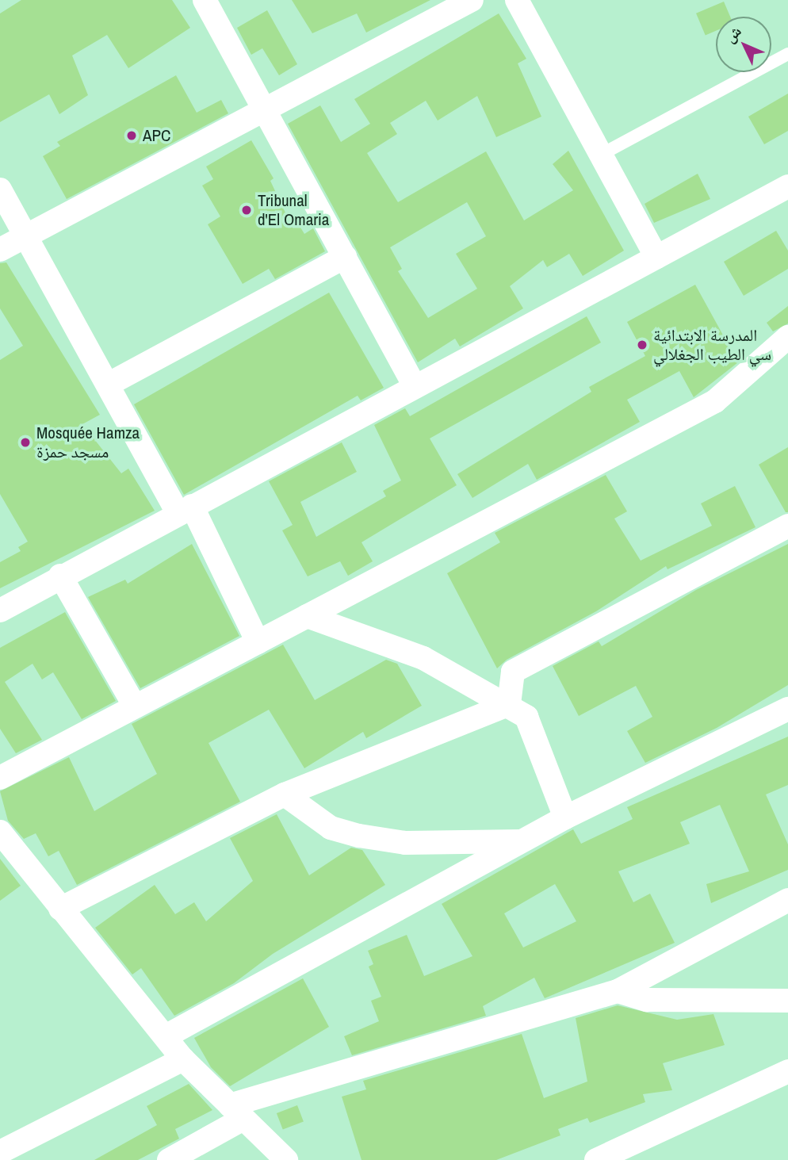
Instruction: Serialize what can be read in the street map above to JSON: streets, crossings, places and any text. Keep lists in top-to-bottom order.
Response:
{
  "places": [
    "APC",
    "Tribunal d'El Omaria",
    "المدرسة الابتدائية سي الطيب الجغلالي",
    "Mosquée Hamza مسجد حمزة"
  ],
  "north": "top left"
}
